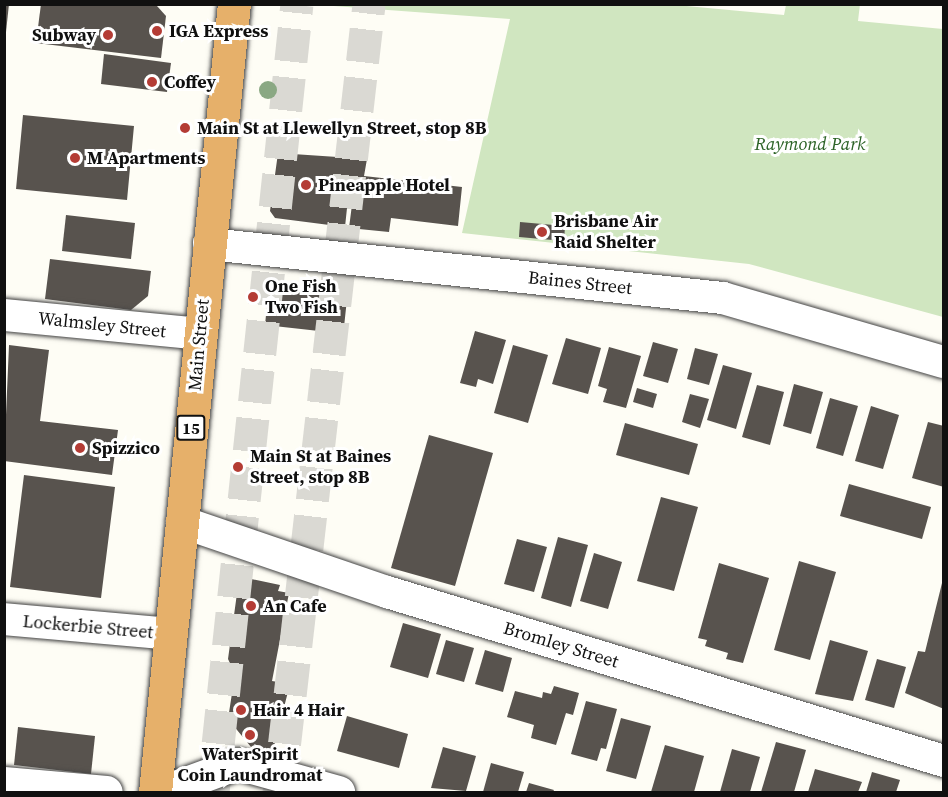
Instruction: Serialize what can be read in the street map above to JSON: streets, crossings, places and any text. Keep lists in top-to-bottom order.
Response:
{
  "streets": {
    "highway": ["Main Street", "15"],
    "street": [
      "Baines Street",
      "Walmsley Street",
      "Lockerbie Street",
      "Bromley Street"
    ]
  },
  "crossings": [
    ["Baines Street", "Main Street"],
    ["Walmsley Street", "Main Street"],
    ["Main Street", "Lockerbie Street"],
    ["Main Street", "Bromley Street"]
  ],
  "parks": ["Raymond Park"],
  "places": [
    "IGA Express",
    "Subway",
    "Coffey",
    "Main St at Llewellyn Street, stop 8B",
    "M Apartments",
    "Pineapple Hotel",
    "Brisbane Air Raid Shelter",
    "One Fish Two Fish",
    "Spizzico",
    "Main St at Baines Street, stop 8B",
    "An Cafe",
    "Hair 4 Hair",
    "WaterSpirit Coin Laundromat"
  ]
}
